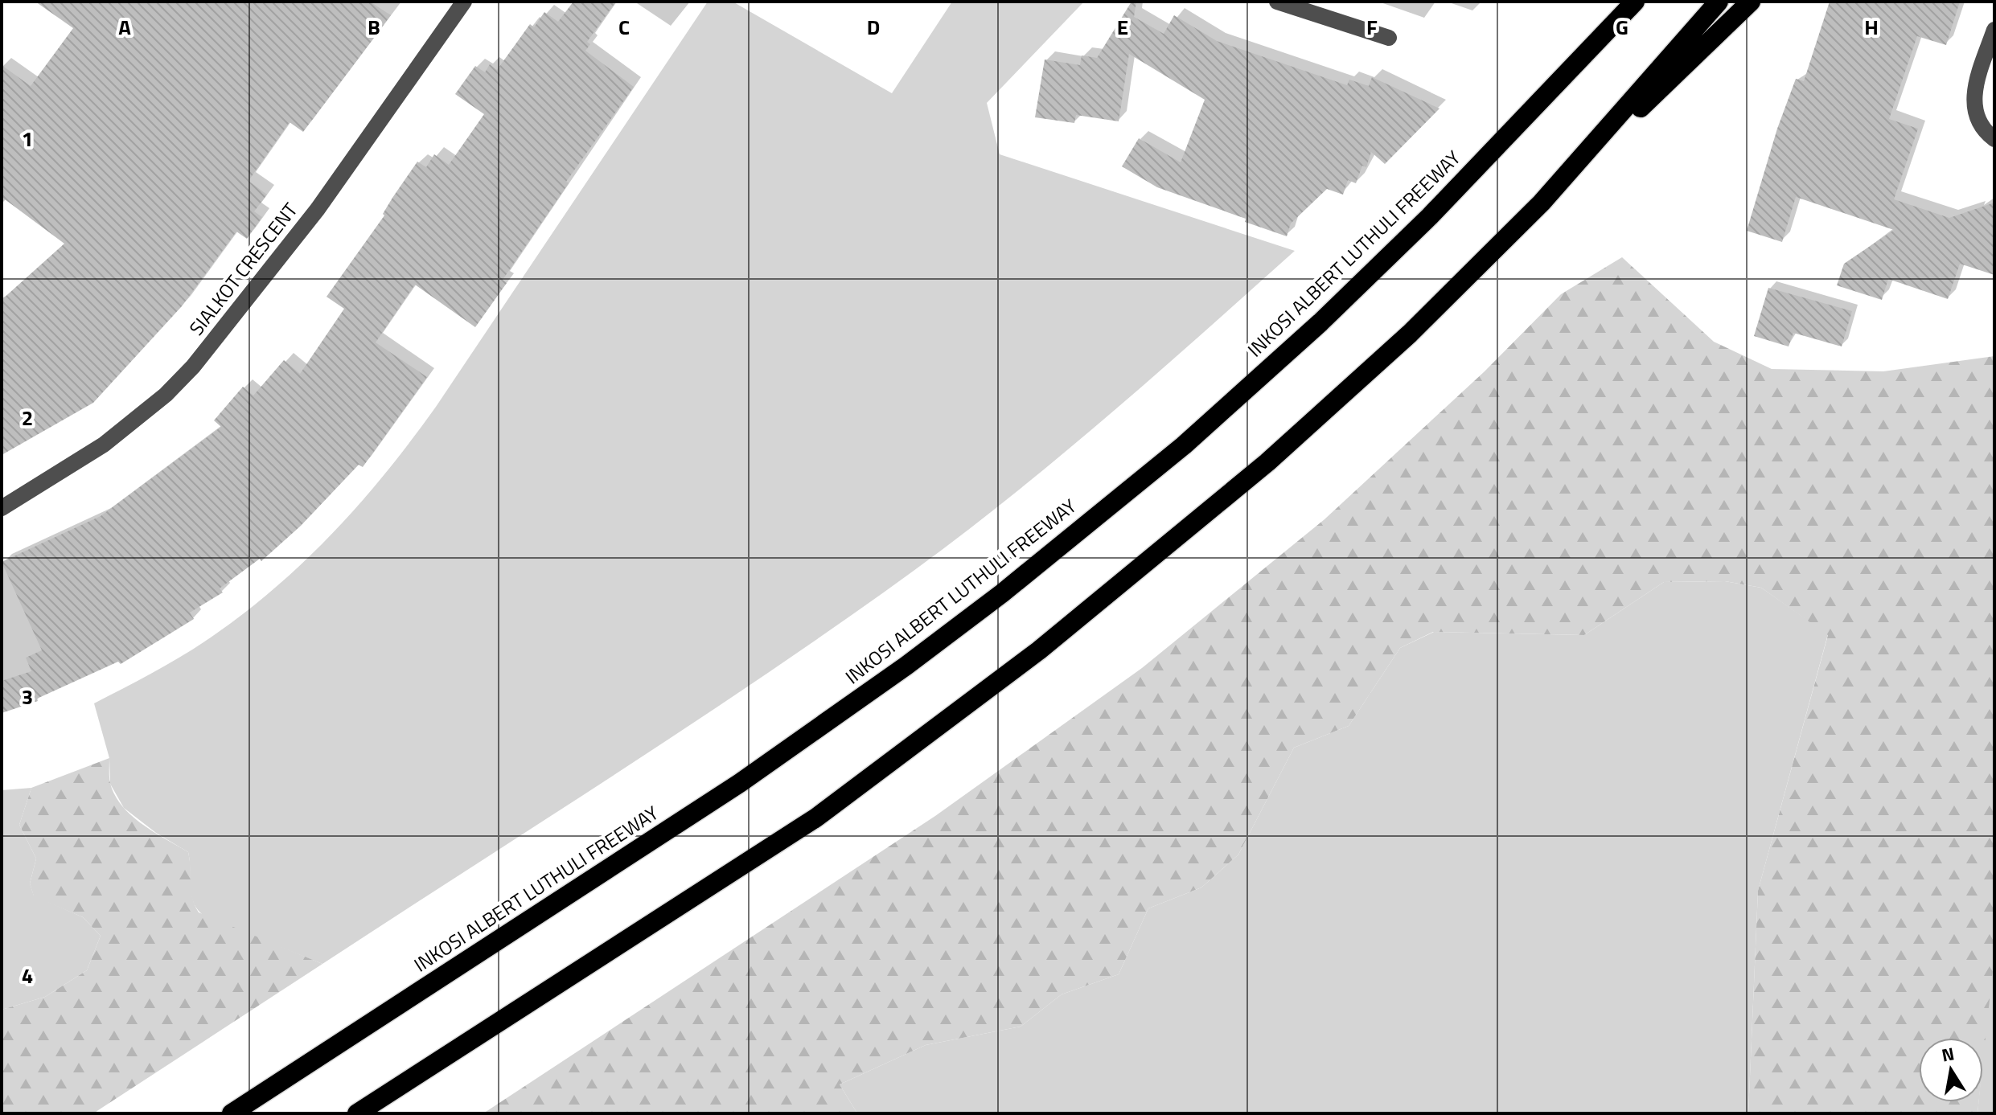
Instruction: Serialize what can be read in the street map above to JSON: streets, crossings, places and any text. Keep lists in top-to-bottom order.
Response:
{
  "streets": {
    "highway": ["INKOSI ALBERT LUTHULI FREEWAY"],
    "street": ["SIALKOT CRESCENT"]
  },
  "north": "top",
  "grid": {
    "columns": [
      "A",
      "B",
      "C",
      "D",
      "E",
      "F",
      "G",
      "H"
    ],
    "rows": [
      "1",
      "2",
      "3",
      "4"
    ]
  }
}
